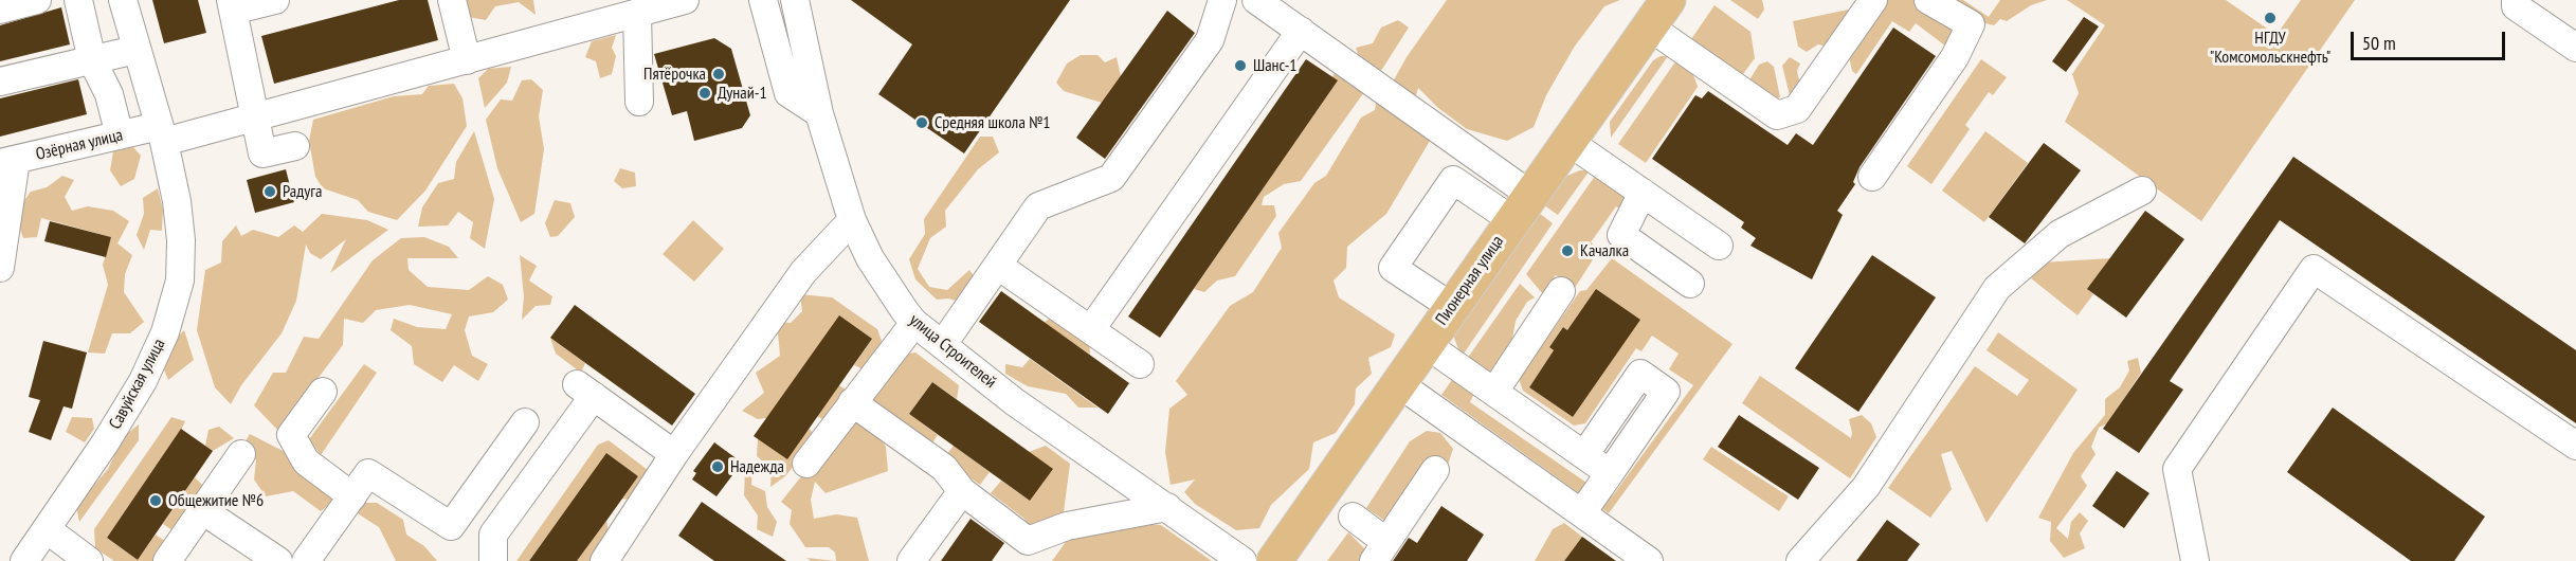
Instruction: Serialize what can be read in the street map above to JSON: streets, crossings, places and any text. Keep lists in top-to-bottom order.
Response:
{
  "streets": {
    "main road": ["Пионерная улица"],
    "street": ["Озёрная улица", "улица Строителей", "Савуйская улица"]
  },
  "crossings": [
    ["Озёрная улица", "Савуйская улица"]
  ],
  "places": [
    "НГДУ \"Комсомольскнефть\"",
    "Шанс-1",
    "Пятёрочка",
    "Дунай-1",
    "Средняя школа №1",
    "Радуга",
    "Качалка",
    "Надежда",
    "Общежитие №6"
  ],
  "scale_bar": "50 m"
}
